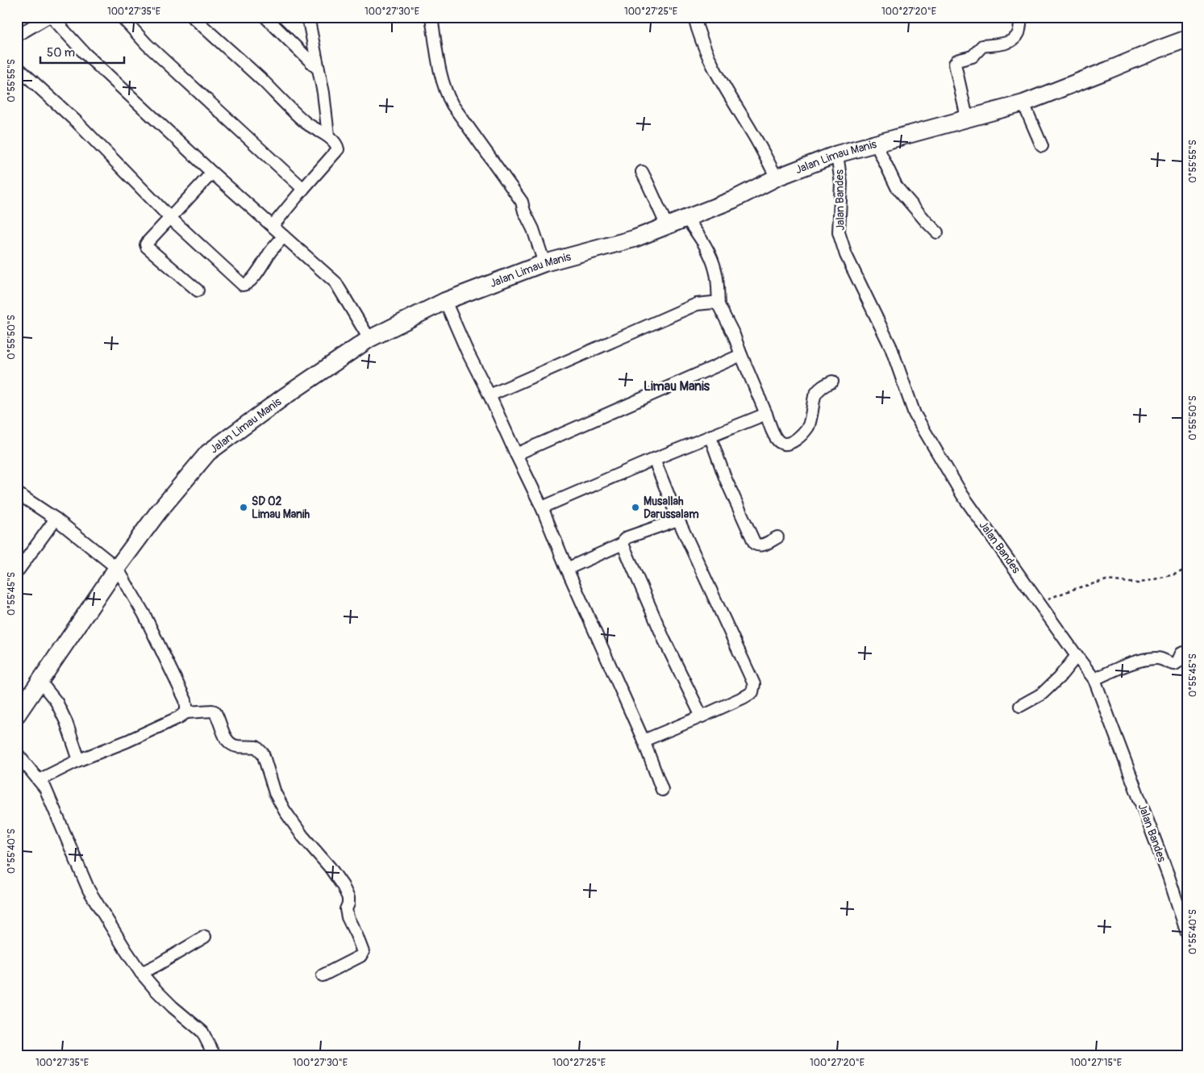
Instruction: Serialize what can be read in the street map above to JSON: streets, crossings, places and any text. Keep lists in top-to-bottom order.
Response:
{
  "streets": {
    "street": ["Jalan Limau Manis", "Jalan Bandes"]
  },
  "crossings": [
    ["Jalan Limau Manis", "Jalan Bandes"]
  ],
  "districts": ["Limau Manis"],
  "places": ["SD 02 Limau Manih", "Musallah Darussalam"],
  "scale_bar": "50 m",
  "coordinates": [
    "100°27'35\"E",
    "100°27'30\"E",
    "100°27'25\"E",
    "100°27'20\"E",
    "0°55'55\"S",
    "0°55'50\"S",
    "0°55'45\"S",
    "0°55'40\"S",
    "100°27'15\"E"
  ]
}
